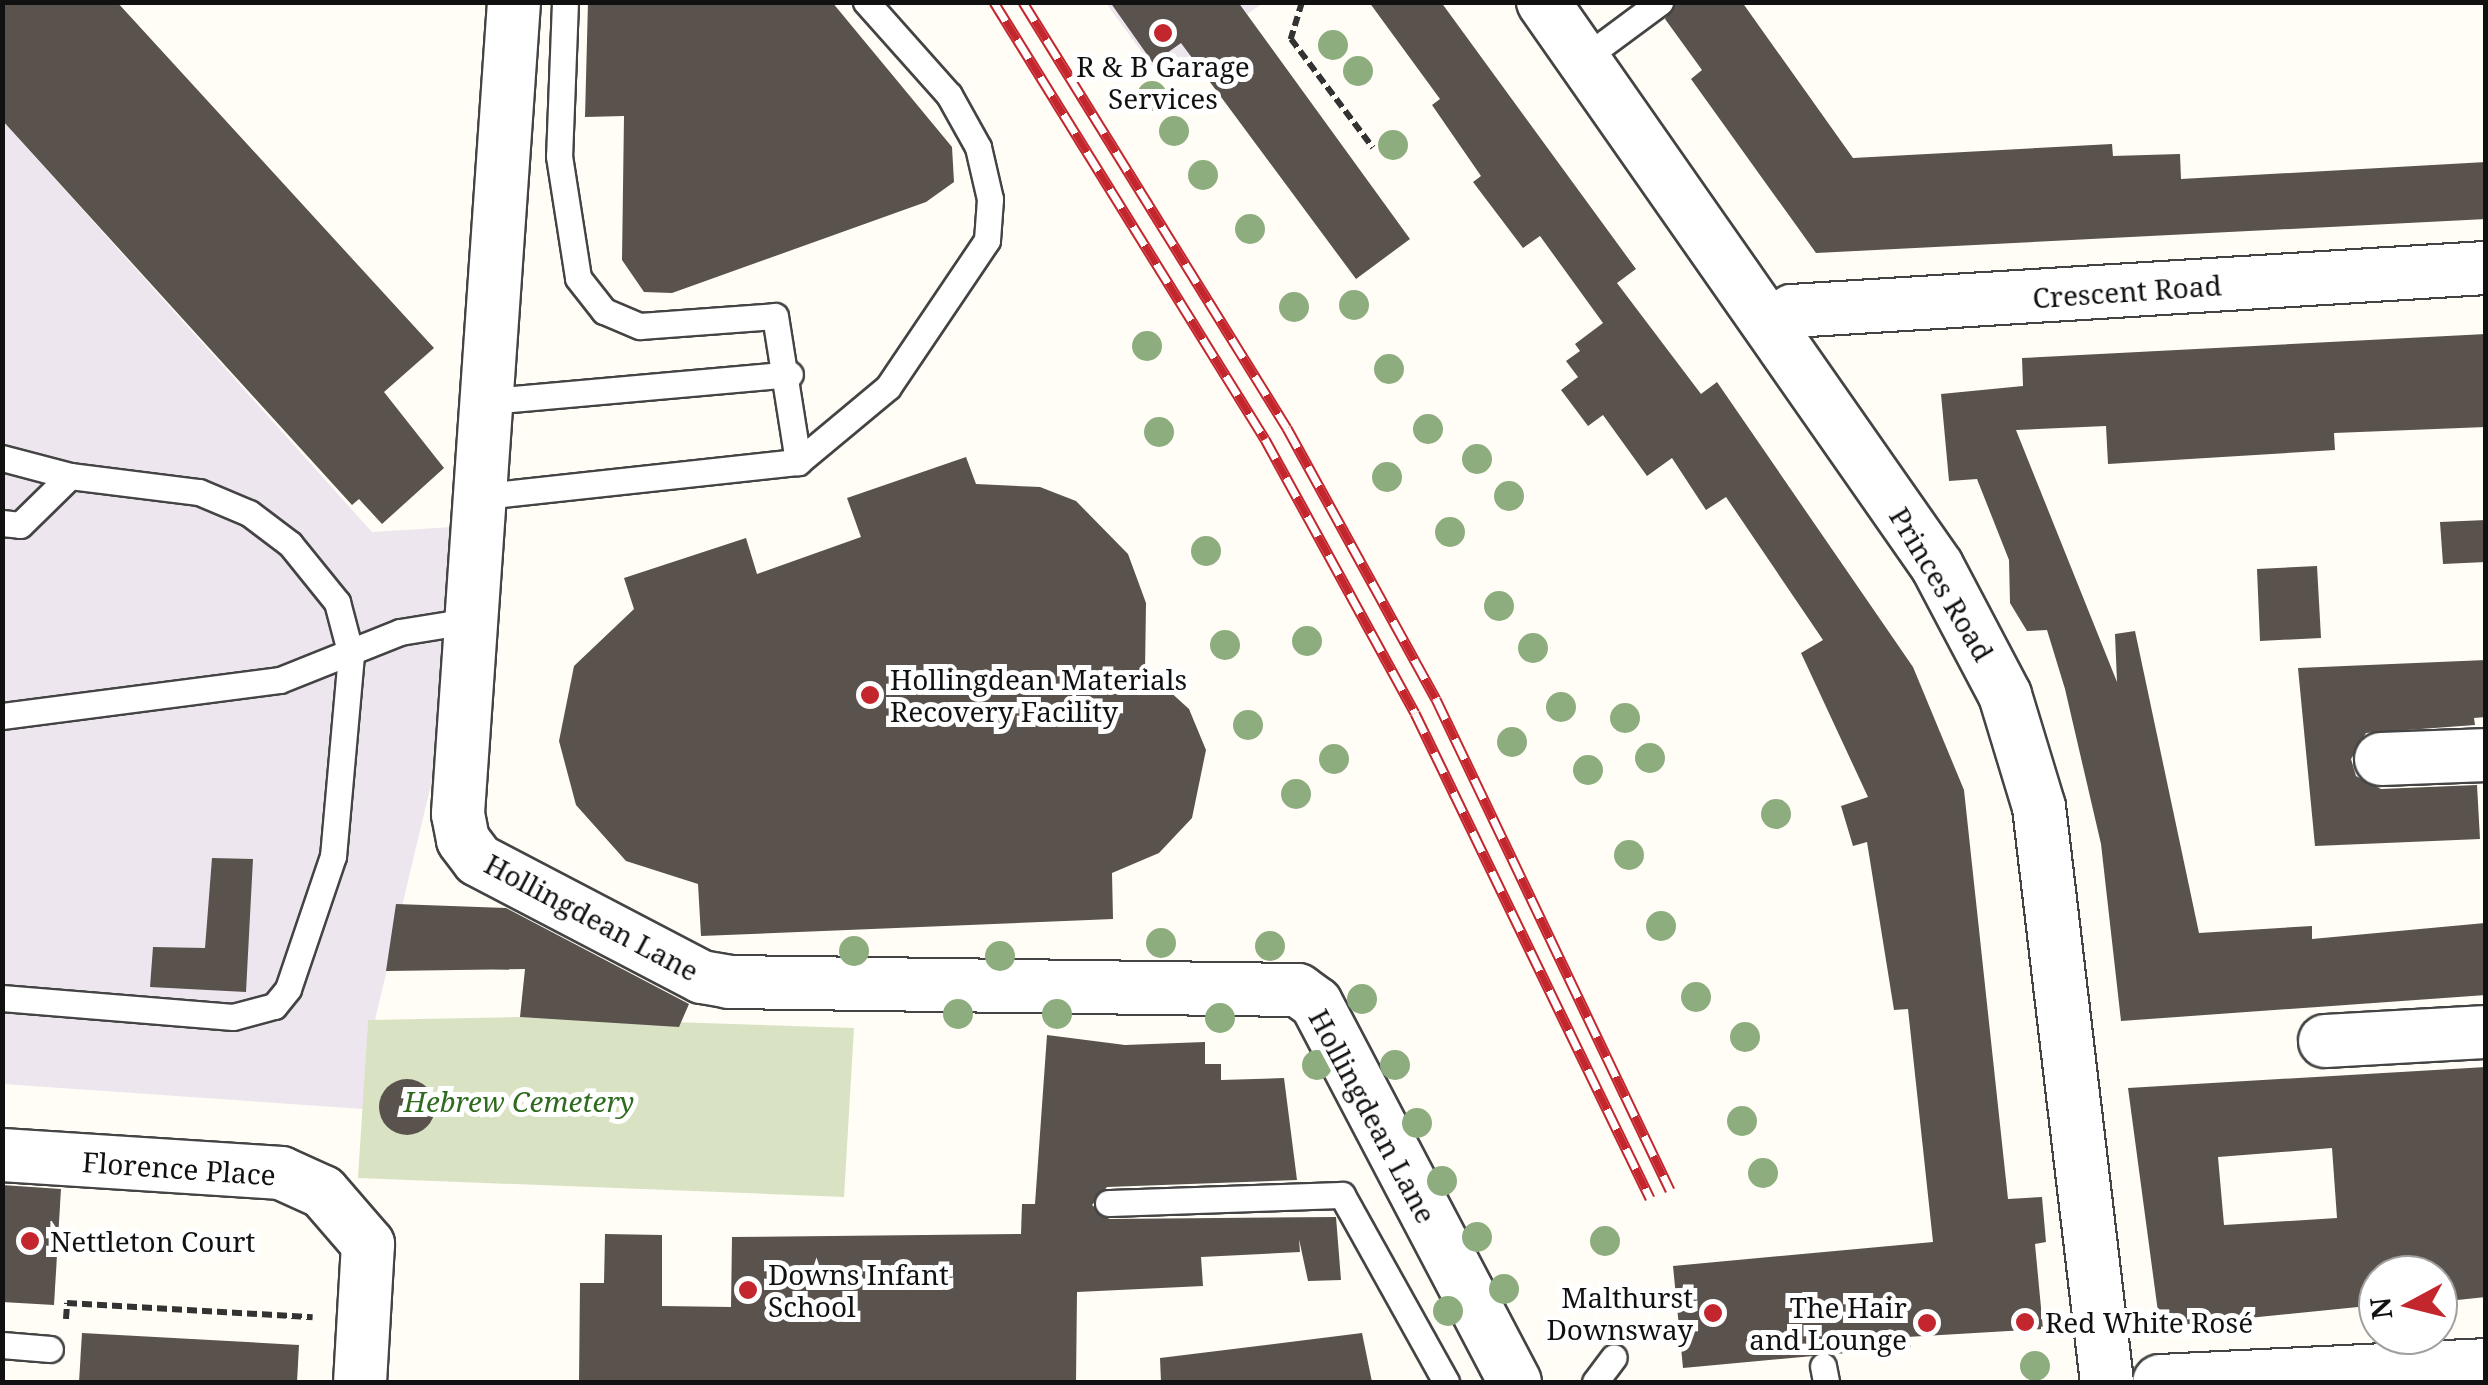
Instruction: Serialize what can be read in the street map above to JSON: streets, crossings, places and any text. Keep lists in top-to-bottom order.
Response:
{
  "streets": {
    "street": [
      "Crescent Road",
      "Princes Road",
      "Hollingdean Lane",
      "Florence Place"
    ]
  },
  "crossings": [
    ["Crescent Road", "Princes Road"]
  ],
  "parks": ["Hebrew Cemetery"],
  "places": [
    "R & B Garage Services",
    "Hollingdean Materials Recovery Facility",
    "Nettleton Court",
    "Downs Infant School",
    "Malthurst Downsway",
    "Red White Rosé",
    "The Hair and Lounge"
  ],
  "north": "left"
}
